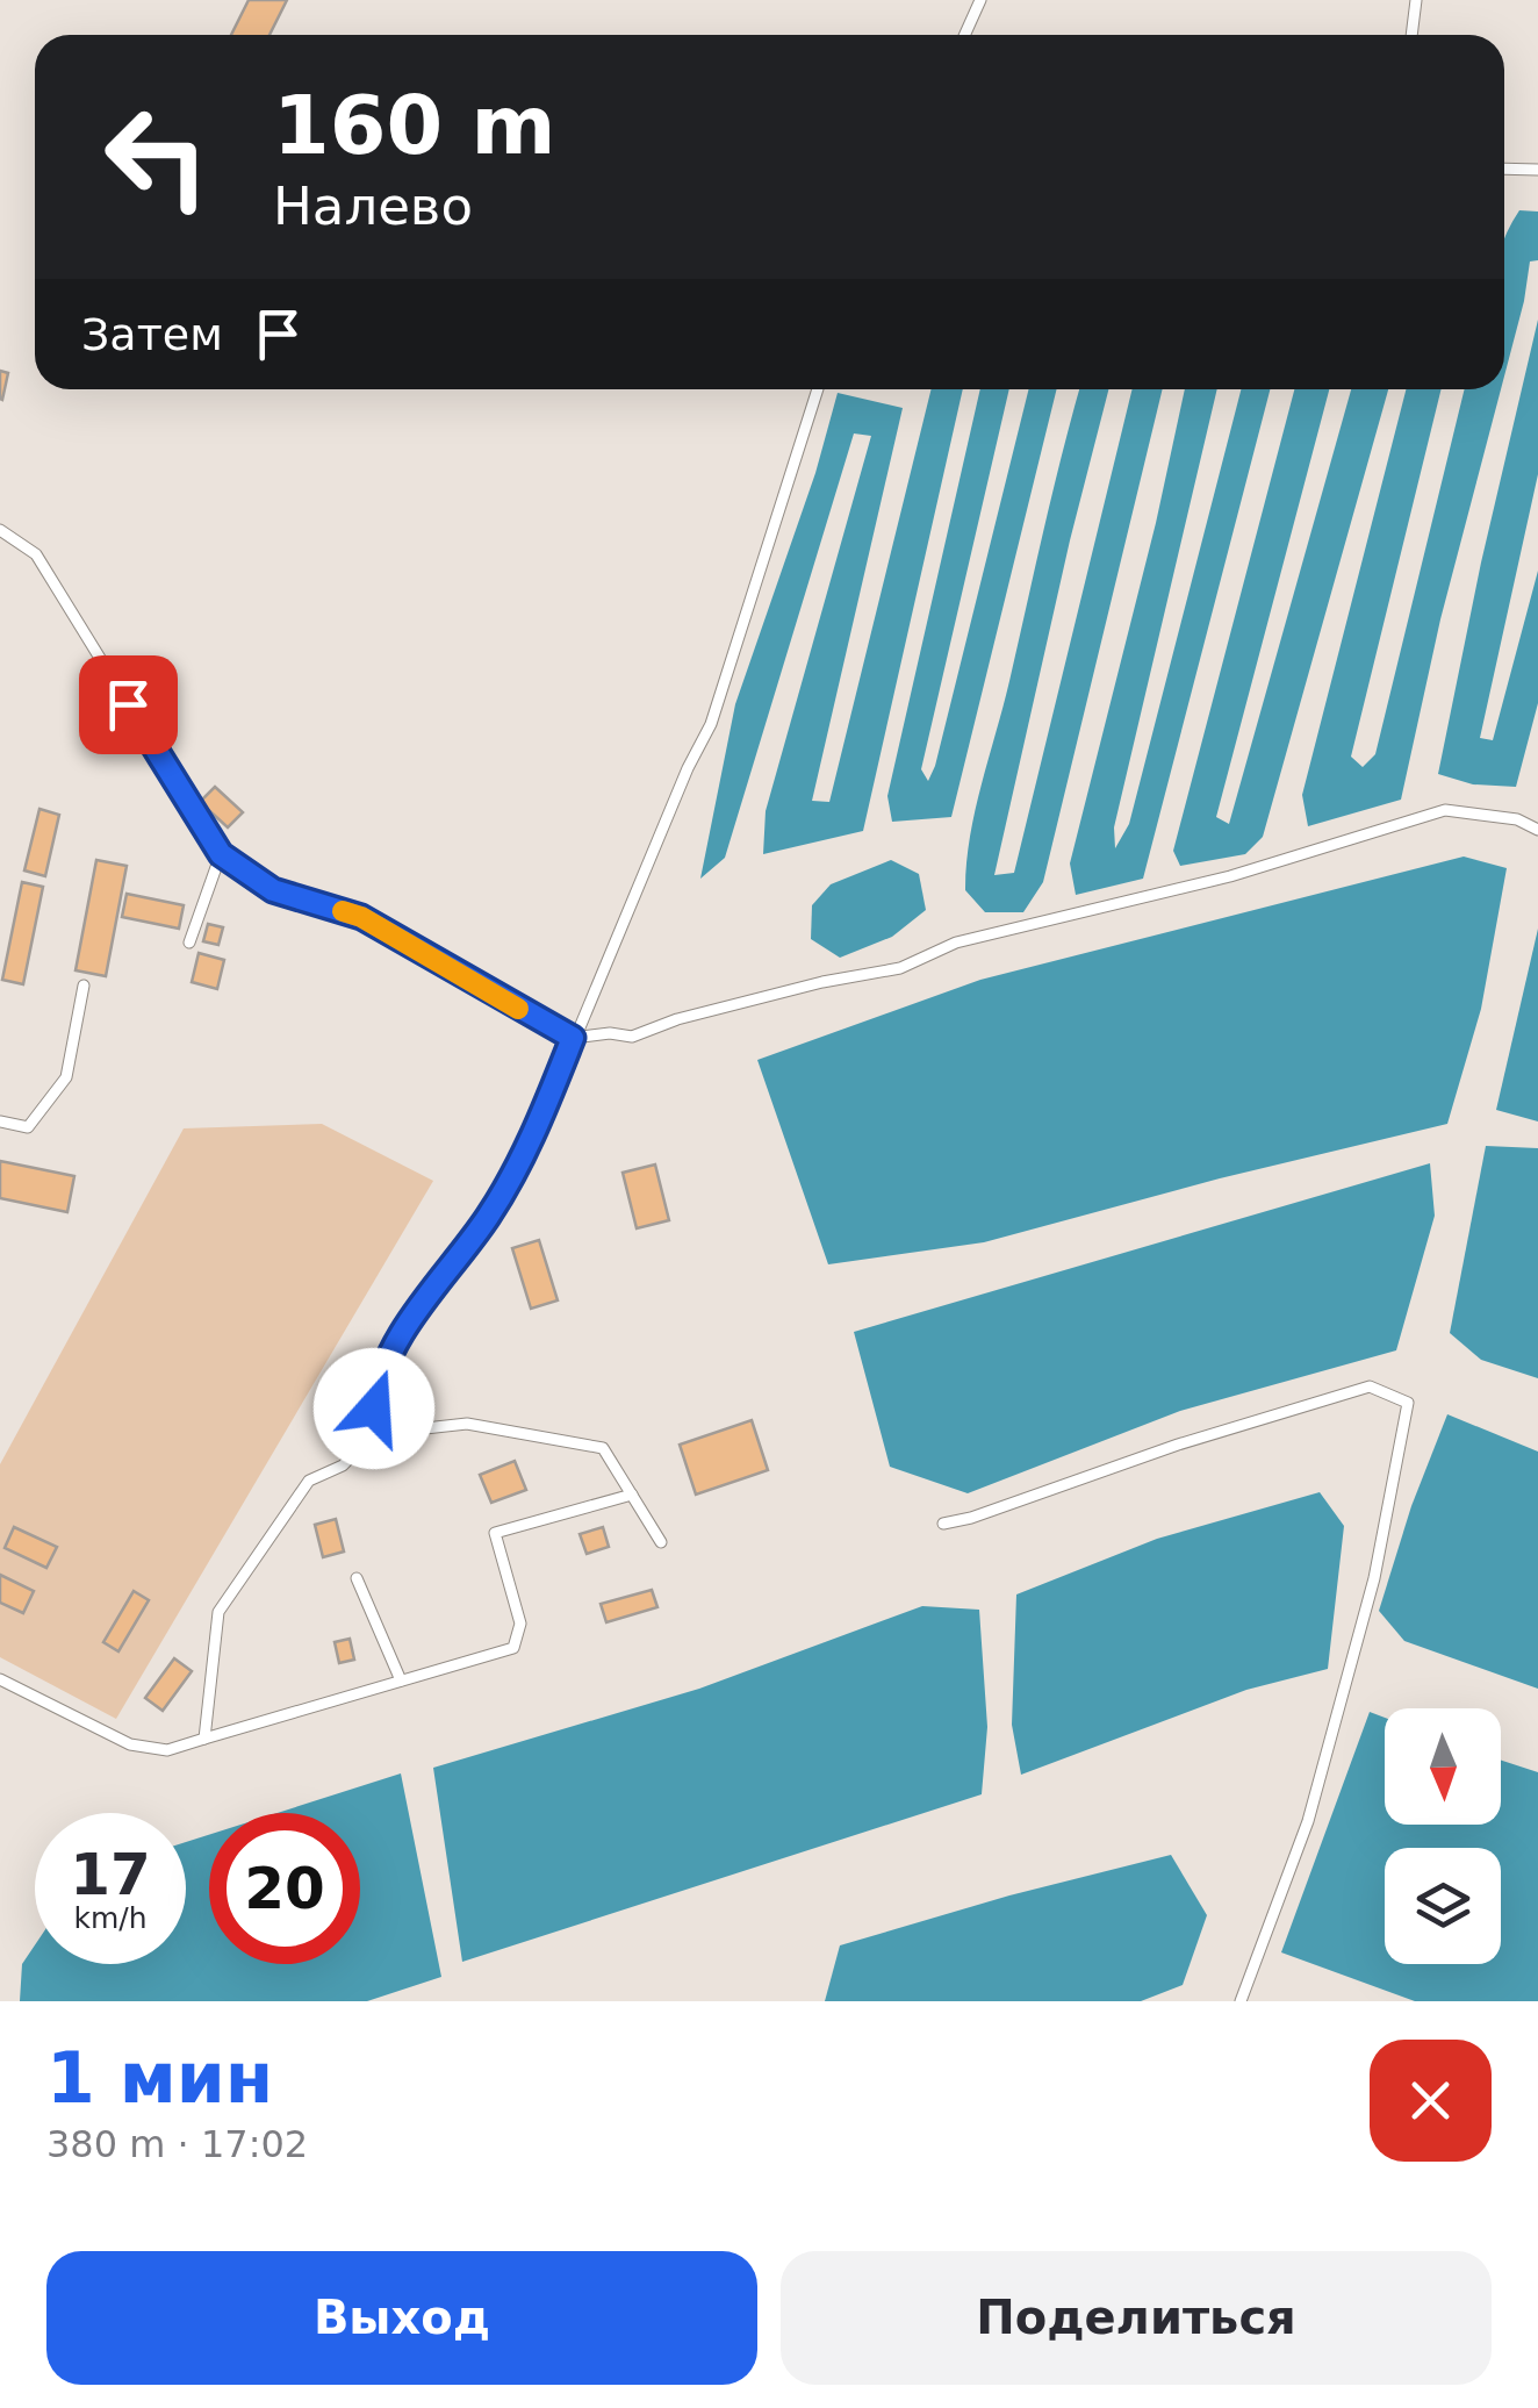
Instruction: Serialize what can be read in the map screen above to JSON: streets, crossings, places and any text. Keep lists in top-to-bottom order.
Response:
{
  "north": "bottom",
  "page": {
    "turn": ["160 m", "Налево"],
    "then": "Затем",
    "speed": "17 km/h",
    "limit": "20",
    "heading": ["1 мин", "380 m · 17:02"],
    "buttons": ["Выход", "Поделиться"]
  }
}
